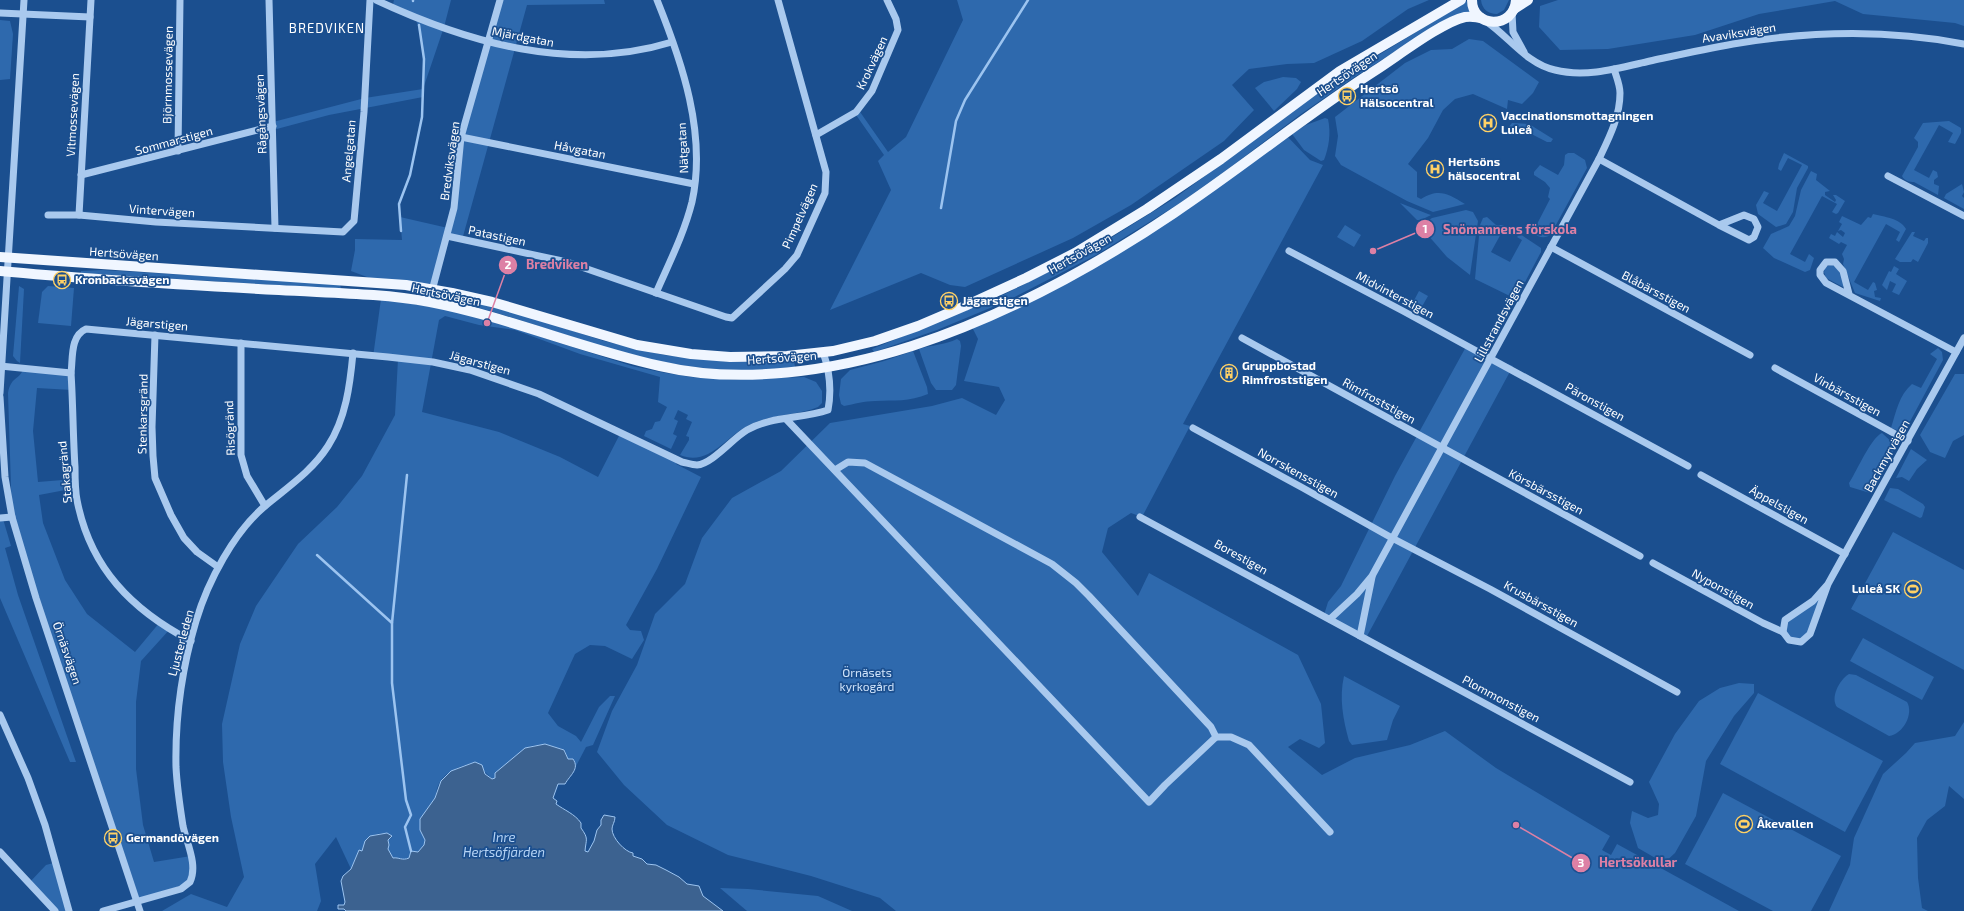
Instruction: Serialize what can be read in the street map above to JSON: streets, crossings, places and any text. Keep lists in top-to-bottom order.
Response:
{
  "streets": {
    "main road": ["Hertsövägen"],
    "street": [
      "Avaviksvägen",
      "Mjärdgatan",
      "Krokvägen",
      "Björnmossevägen",
      "Rågångsvägen",
      "Vitmossevägen",
      "Sommarstigen",
      "Nätgatan",
      "Håvgatan",
      "Angelgatan",
      "Bredviksvägen",
      "Vintervägen",
      "Pimpelvägen",
      "Patastigen",
      "Blåbärsstigen",
      "Midvinterstigen",
      "Lillstrandsvägen",
      "Jägarstigen",
      "Vinbärsstigen",
      "Rimfroststigen",
      "Päronstigen",
      "Stenkarsgränd",
      "Risögränd",
      "Backmyrvägen",
      "Stakagränd",
      "Norrskensstigen",
      "Körsbärsstigen",
      "Äppelstigen",
      "Borestigen",
      "Nyponstigen",
      "Krusbärsstigen",
      "Ljusterleden",
      "Örnäsvägen",
      "Plommonstigen"
    ]
  },
  "crossings": [
    ["Avaviksvägen", "Hertsövägen"],
    ["Avaviksvägen", "Lillstrandsvägen"],
    ["Mjärdgatan", "Nätgatan"],
    ["Mjärdgatan", "Bredviksvägen"],
    ["Krokvägen", "Pimpelvägen"],
    ["Hertsövägen", "Bredviksvägen"],
    ["Hertsövägen", "Jägarstigen"],
    ["Björnmossevägen", "Sommarstigen"],
    ["Rågångsvägen", "Sommarstigen"],
    ["Rågångsvägen", "Angelgatan"],
    ["Rågångsvägen", "Vintervägen"],
    ["Vitmossevägen", "Sommarstigen"],
    ["Vitmossevägen", "Vintervägen"],
    ["Nätgatan", "Håvgatan"],
    ["Nätgatan", "Pimpelvägen"],
    ["Nätgatan", "Patastigen"],
    ["Håvgatan", "Bredviksvägen"],
    ["Angelgatan", "Vintervägen"],
    ["Bredviksvägen", "Patastigen"],
    ["Pimpelvägen", "Patastigen"],
    ["Blåbärsstigen", "Lillstrandsvägen"],
    ["Midvinterstigen", "Lillstrandsvägen"],
    ["Midvinterstigen", "Päronstigen"],
    ["Lillstrandsvägen", "Rimfroststigen"],
    ["Lillstrandsvägen", "Päronstigen"],
    ["Lillstrandsvägen", "Norrskensstigen"],
    ["Lillstrandsvägen", "Körsbärsstigen"],
    ["Lillstrandsvägen", "Borestigen"],
    ["Lillstrandsvägen", "Krusbärsstigen"],
    ["Lillstrandsvägen", "Plommonstigen"],
    ["Jägarstigen", "Stenkarsgränd"],
    ["Jägarstigen", "Risögränd"],
    ["Jägarstigen", "Stakagränd"],
    ["Jägarstigen", "Ljusterleden"],
    ["Vinbärsstigen", "Backmyrvägen"],
    ["Rimfroststigen", "Körsbärsstigen"],
    ["Stenkarsgränd", "Ljusterleden"],
    ["Risögränd", "Ljusterleden"],
    ["Backmyrvägen", "Äppelstigen"],
    ["Backmyrvägen", "Nyponstigen"],
    ["Stakagränd", "Ljusterleden"],
    ["Norrskensstigen", "Krusbärsstigen"],
    ["Ljusterleden", "Örnäsvägen"]
  ],
  "districts": ["BREDVIKEN"],
  "water": ["Inre Hertsöfjärden"],
  "parks": ["Örnäsets kyrkogård"],
  "places": {
    "bus stop": [
      "Hertsö Hälsocentral",
      "Kronbacksvägen",
      "Jägarstigen",
      "Germandövägen"
    ],
    "hospital": ["Vaccinationsmottagningen Luleå", "Hertsöns hälsocentral"],
    "other": ["Snömannens förskola", "Bredviken", "Hertsökullar"],
    "building": ["Gruppbostad Rimfroststigen"],
    "sports": ["Luleå SK", "Åkevallen"]
  }
}
